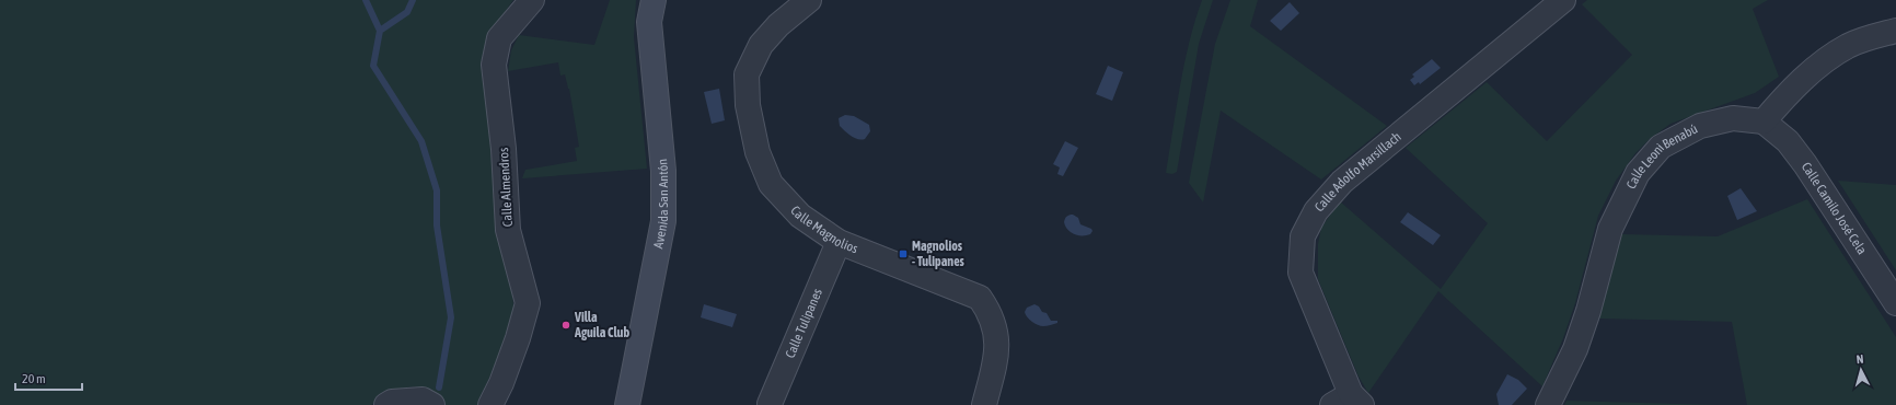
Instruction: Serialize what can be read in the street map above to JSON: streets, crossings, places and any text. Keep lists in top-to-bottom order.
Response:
{
  "streets": {
    "street": [
      "Calle Leoni Benabú",
      "Calle Adolfo Marsillach",
      "Calle Almendros",
      "Avenida San Antón",
      "Calle Camilo José Cela",
      "Calle Magnolios",
      "Calle Tulipanes"
    ]
  },
  "crossings": [
    ["Calle Leoni Benabú", "Calle Camilo José Cela"],
    ["Calle Magnolios", "Calle Tulipanes"]
  ],
  "places": {
    "transit": ["Magnolios - Tulipanes"],
    "other": ["Villa Aguila Club"]
  },
  "scale_bar": "20 m",
  "north": "top"
}
